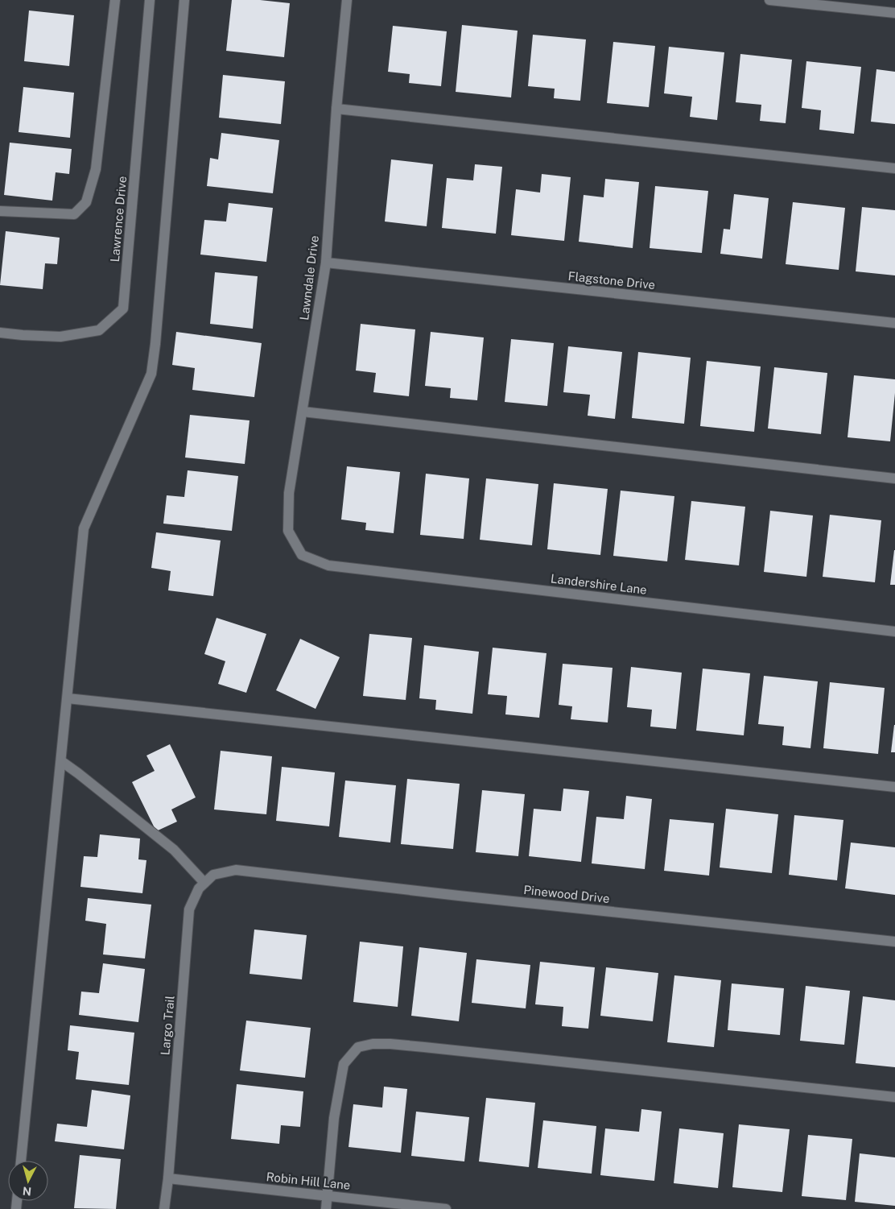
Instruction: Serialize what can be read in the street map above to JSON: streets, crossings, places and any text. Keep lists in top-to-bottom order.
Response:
{
  "streets": {
    "street": [
      "Lawrence Drive",
      "Lawndale Drive",
      "Flagstone Drive",
      "Landershire Lane",
      "Pinewood Drive",
      "Largo Trail",
      "Robin Hill Lane"
    ]
  },
  "crossings": [
    ["Lawndale Drive", "Flagstone Drive"],
    ["Lawndale Drive", "Landershire Lane"],
    ["Pinewood Drive", "Largo Trail"],
    ["Largo Trail", "Robin Hill Lane"]
  ],
  "north": "bottom"
}
